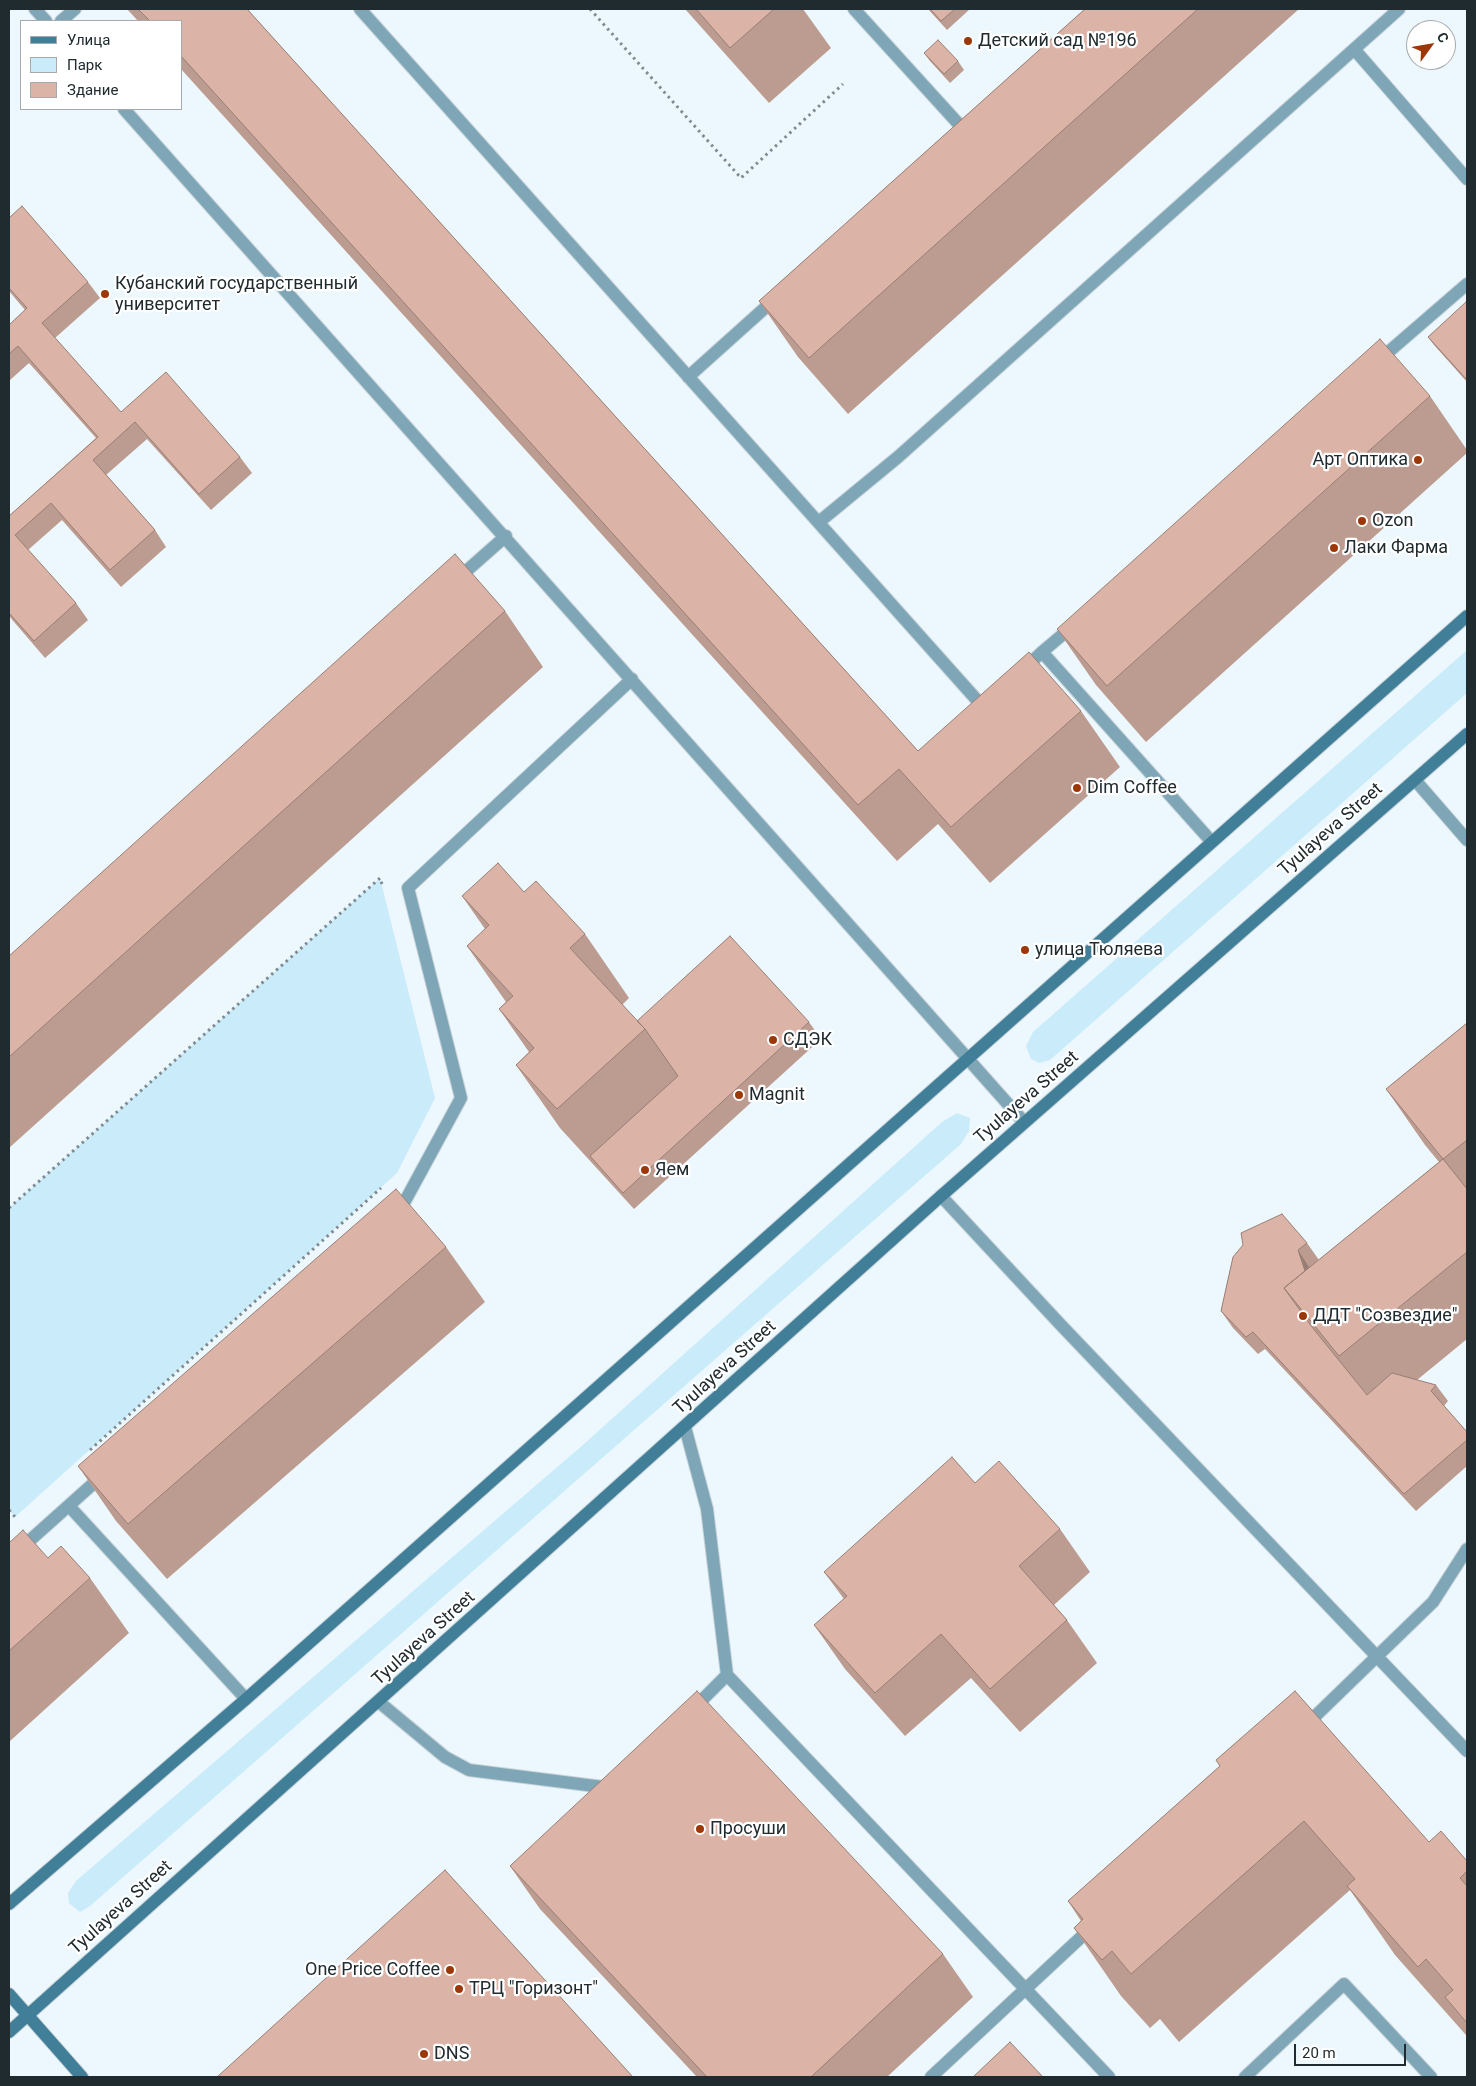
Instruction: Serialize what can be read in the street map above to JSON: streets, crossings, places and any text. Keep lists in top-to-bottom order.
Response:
{
  "streets": {
    "main road": ["Tyulayeva Street"]
  },
  "places": [
    "Детский сад №196",
    "Кубанский государственный университет",
    "Арт Оптика",
    "Ozon",
    "Лаки Фарма",
    "Dim Coffee",
    "улица Тюляева",
    "СДЭК",
    "Magnit",
    "Яем",
    "ДДТ \"Созвездие\"",
    "Просуши",
    "One Price Coffee",
    "ТРЦ \"Горизонт\"",
    "DNS"
  ],
  "legend": ["Улица", "Парк", "Здание"],
  "scale_bar": "20 m",
  "north": "top right"
}
